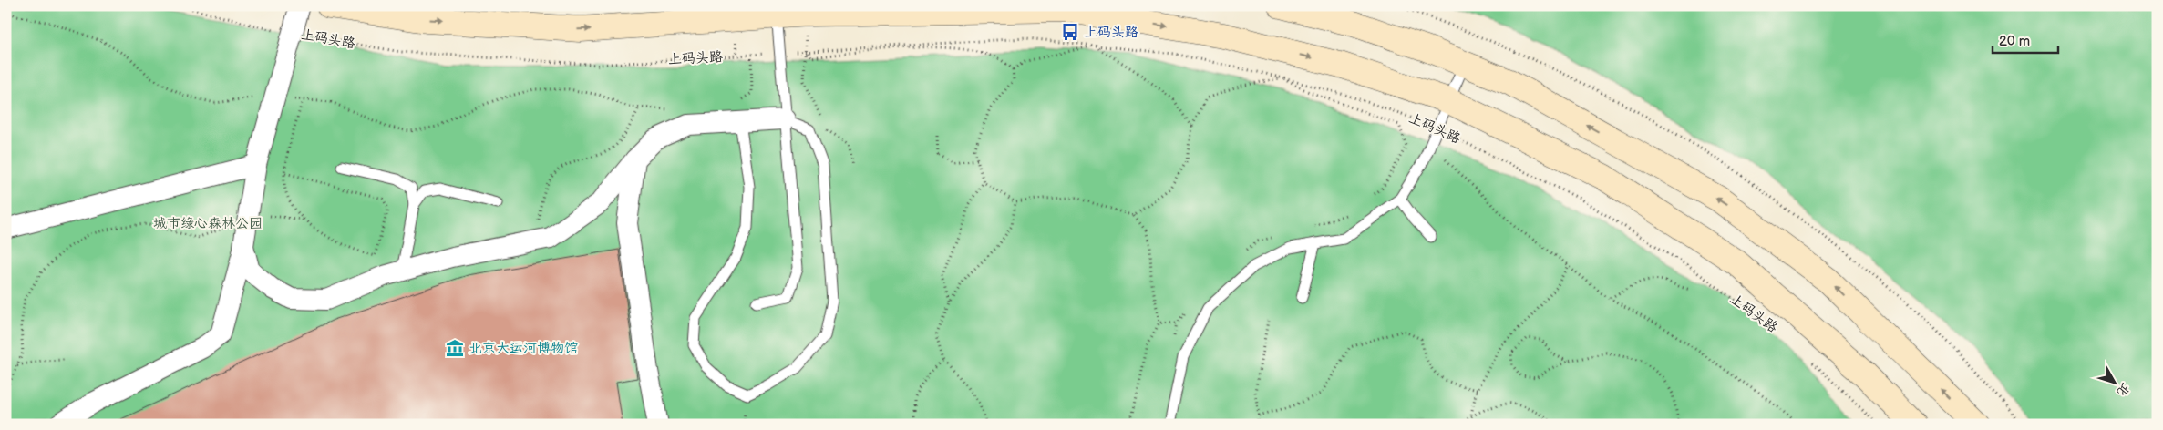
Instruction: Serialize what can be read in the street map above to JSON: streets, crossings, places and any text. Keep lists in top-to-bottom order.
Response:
{
  "streets": {
    "main road": ["上码头路"]
  },
  "parks": ["城市绿心森林公园"],
  "places": {
    "bus stop": ["上码头路"],
    "museum": ["北京大运河博物馆"]
  },
  "scale_bar": "20 m",
  "north": "bottom right"
}
